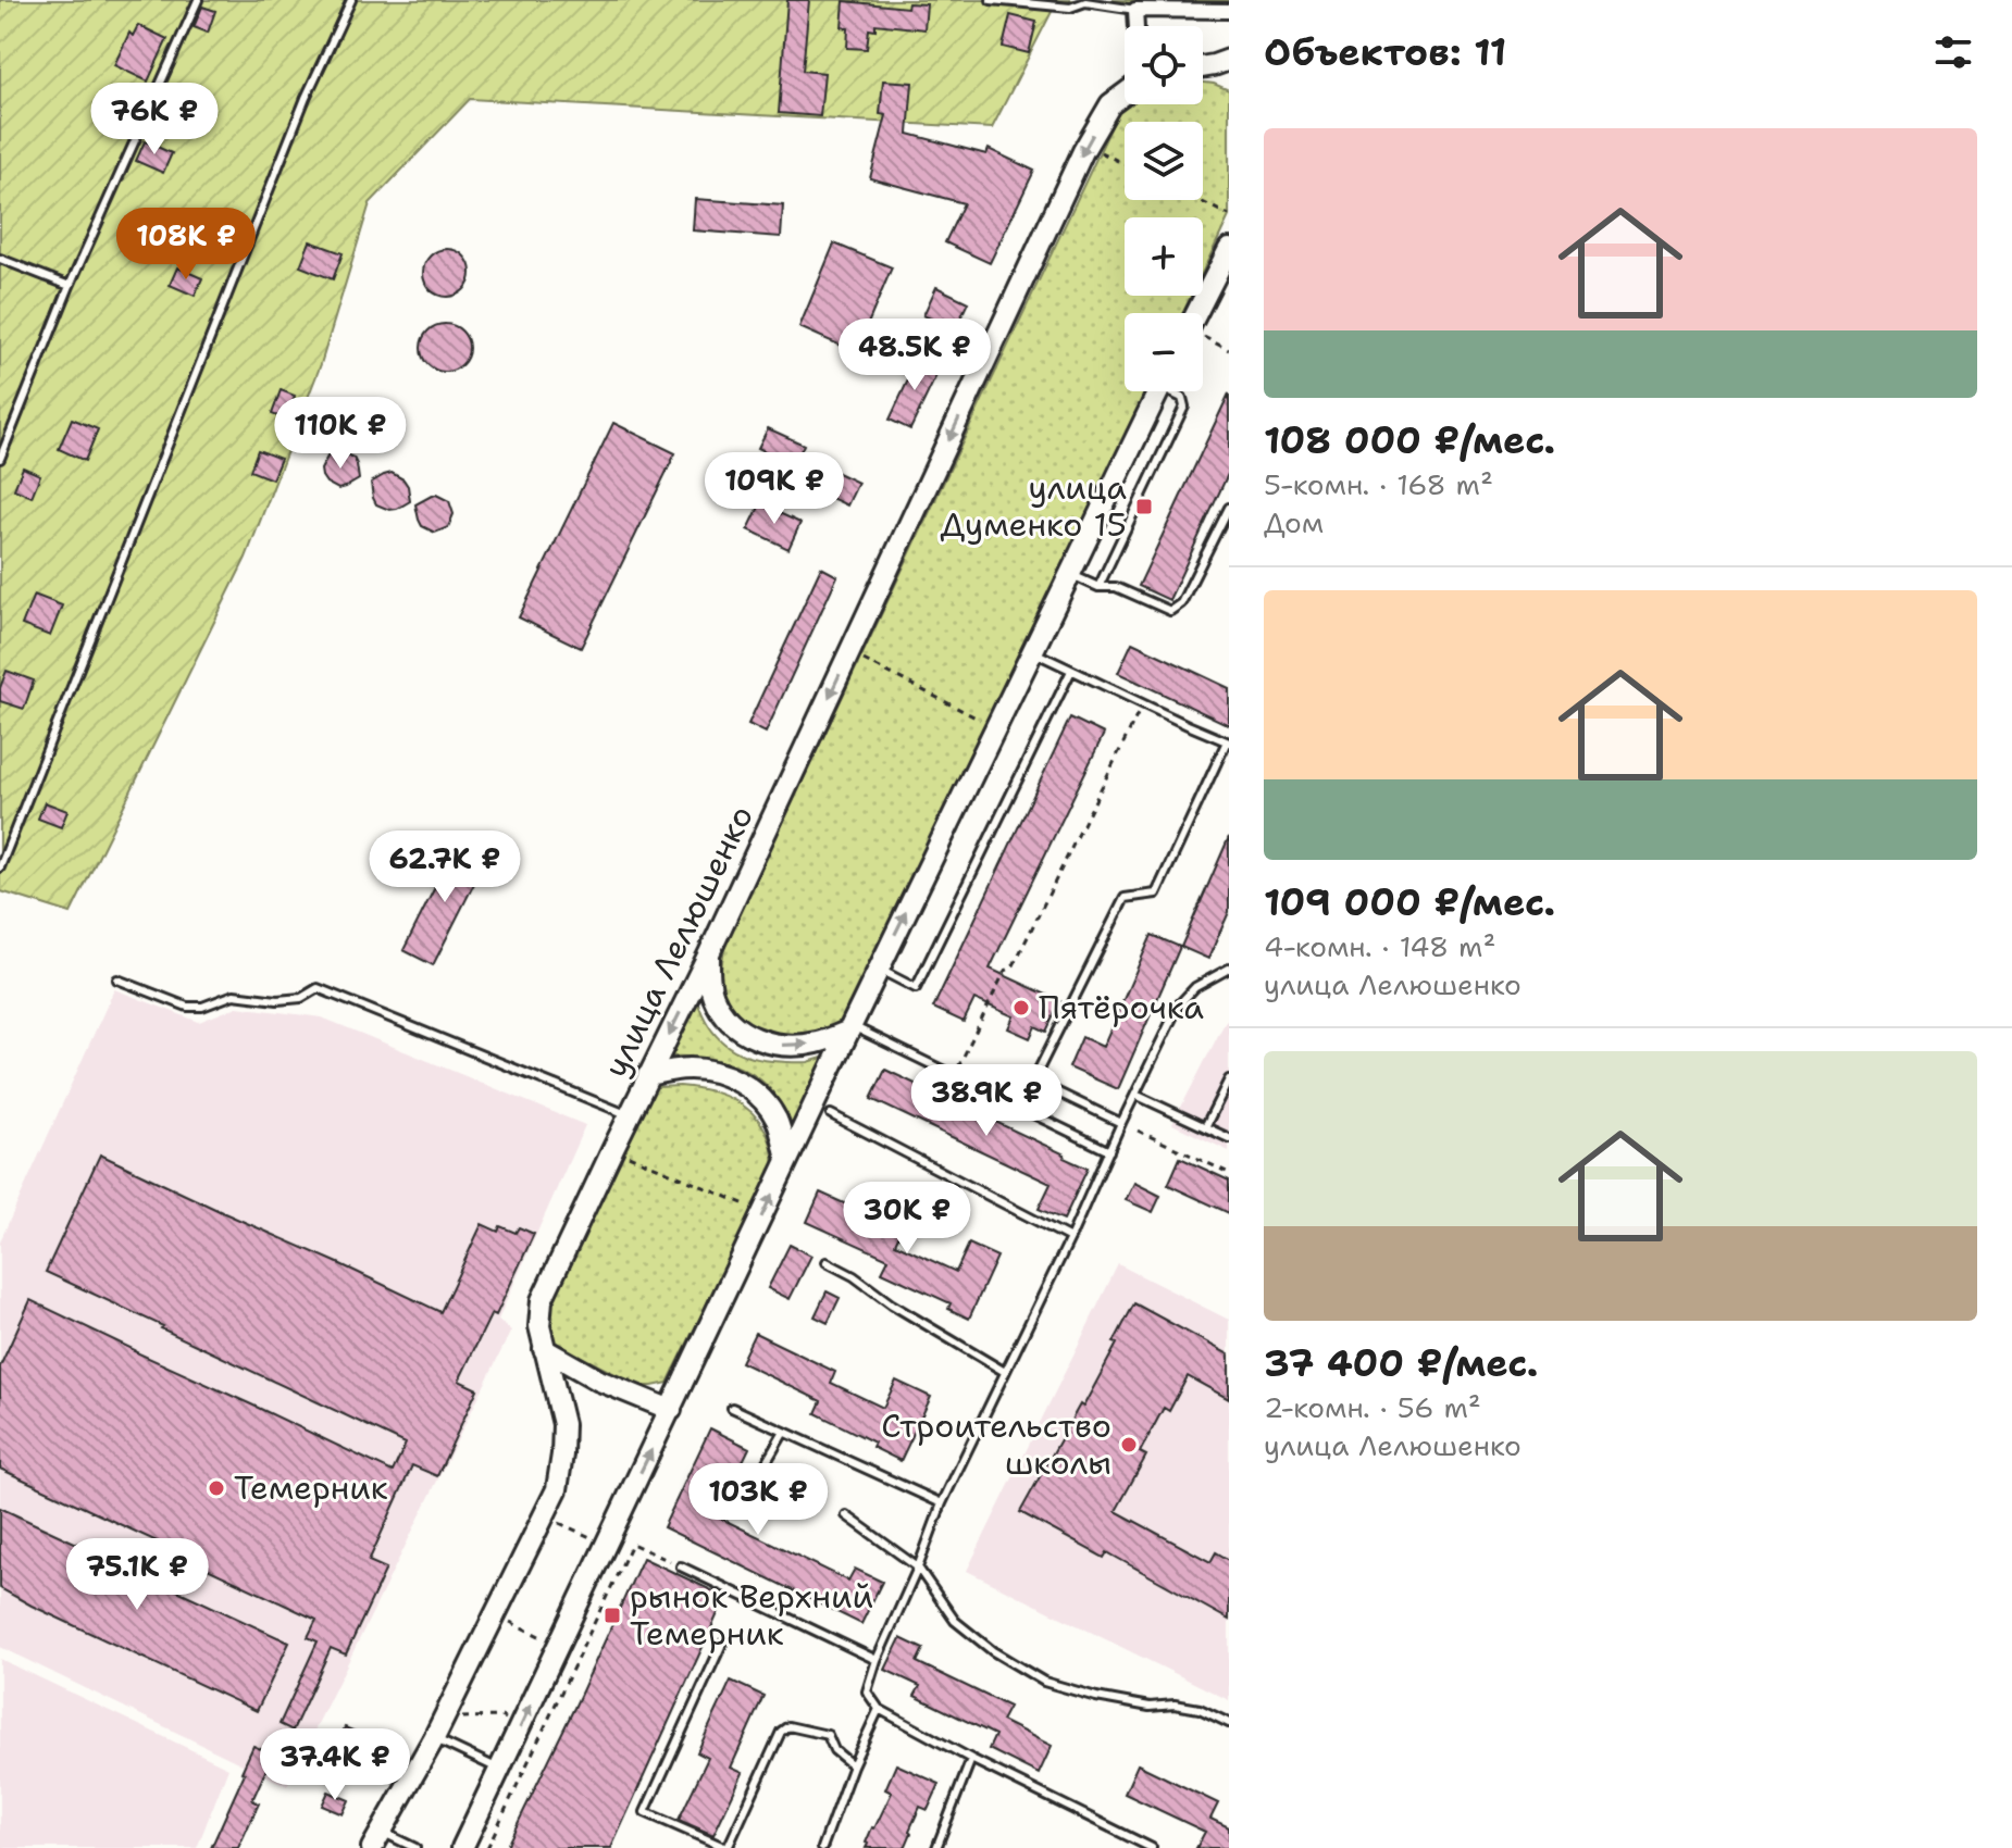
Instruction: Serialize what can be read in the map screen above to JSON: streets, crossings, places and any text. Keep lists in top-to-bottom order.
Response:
{
  "streets": {
    "street": ["улица Лелюшенко"]
  },
  "places": {
    "transit": ["улица Думенко 15", "рынок Верхний Темерник"],
    "other": ["Пятёрочка", "Строительство школы", "Темерник"]
  },
  "page": {
    "heading": "Объектов: 11",
    "map_buttons": ["+", "−"],
    "price": [
      "76K ₽",
      "108K ₽",
      "48.5K ₽",
      "110K ₽",
      "109K ₽",
      "62.7K ₽",
      "38.9K ₽",
      "30K ₽",
      "103K ₽",
      "75.1K ₽",
      "37.4K ₽"
    ],
    "list": [
      {
        "name": "108 000 ₽/мес.",
        "note": "5-комн. · 168 m² · Дом"
      },
      {
        "name": "109 000 ₽/мес.",
        "note": "4-комн. · 148 m² · улица Лелюшенко"
      },
      {
        "name": "37 400 ₽/мес.",
        "note": "2-комн. · 56 m² · улица Лелюшенко"
      }
    ]
  }
}
